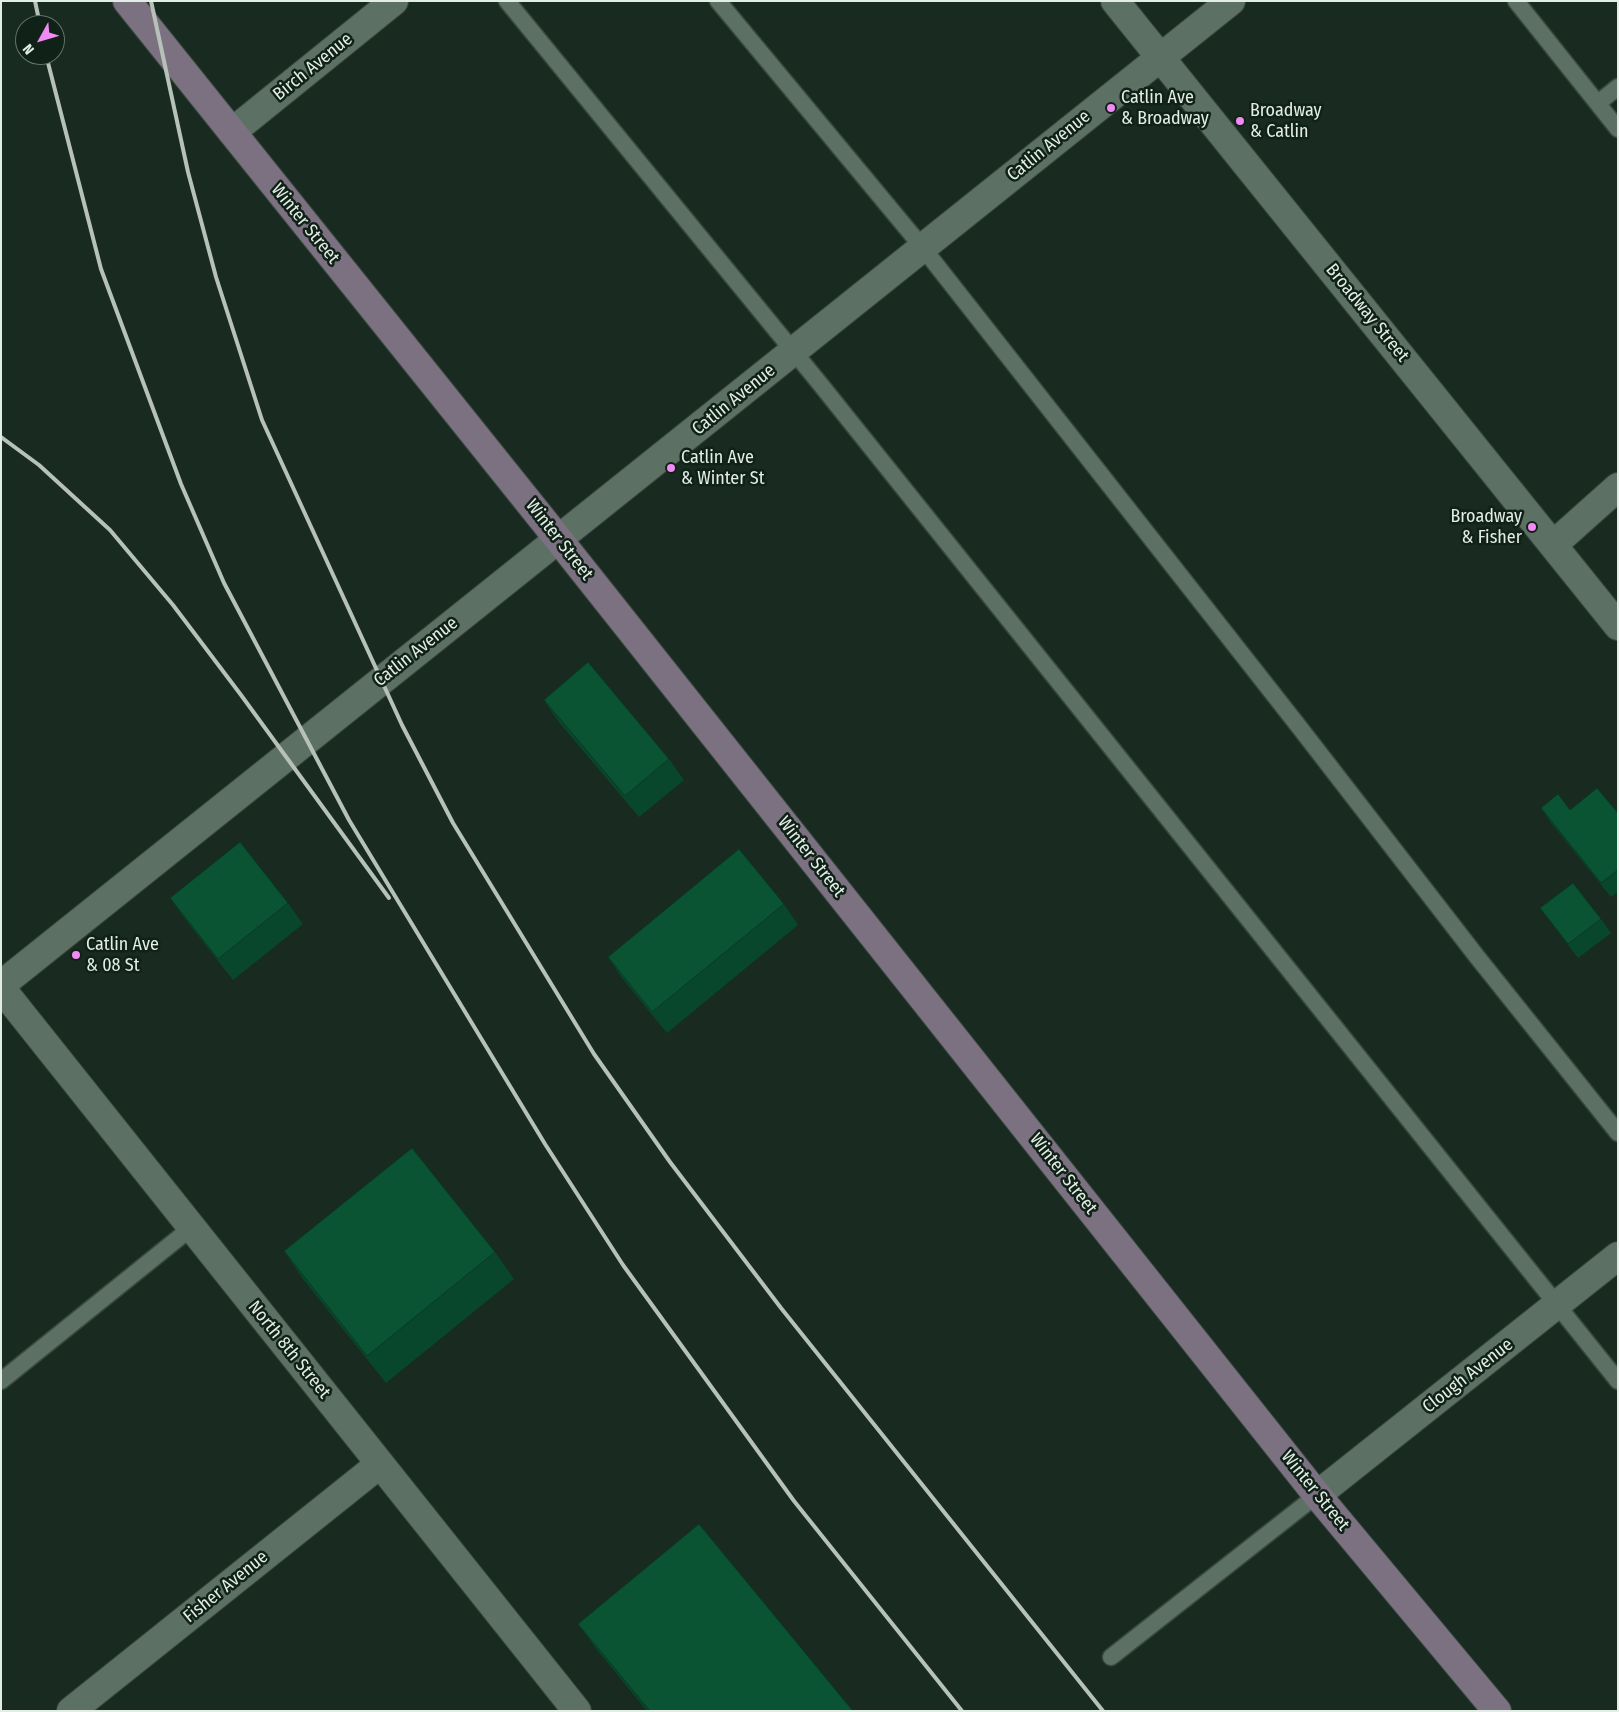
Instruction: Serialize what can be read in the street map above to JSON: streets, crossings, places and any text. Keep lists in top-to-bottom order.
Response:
{
  "streets": {
    "street": [
      "Birch Avenue",
      "Catlin Avenue",
      "Winter Street",
      "Broadway Street",
      "North 8th Street",
      "Clough Avenue",
      "Fisher Avenue"
    ]
  },
  "crossings": [
    ["Birch Avenue", "Winter Street"],
    ["Catlin Avenue", "Winter Street"],
    ["Catlin Avenue", "Broadway Street"],
    ["Catlin Avenue", "North 8th Street"],
    ["Winter Street", "Clough Avenue"],
    ["North 8th Street", "Fisher Avenue"]
  ],
  "places": [
    "Catlin Ave & Broadway",
    "Broadway & Catlin",
    "Catlin Ave & Winter St",
    "Broadway & Fisher",
    "Catlin Ave & 08 St"
  ],
  "north": "bottom left"
}
